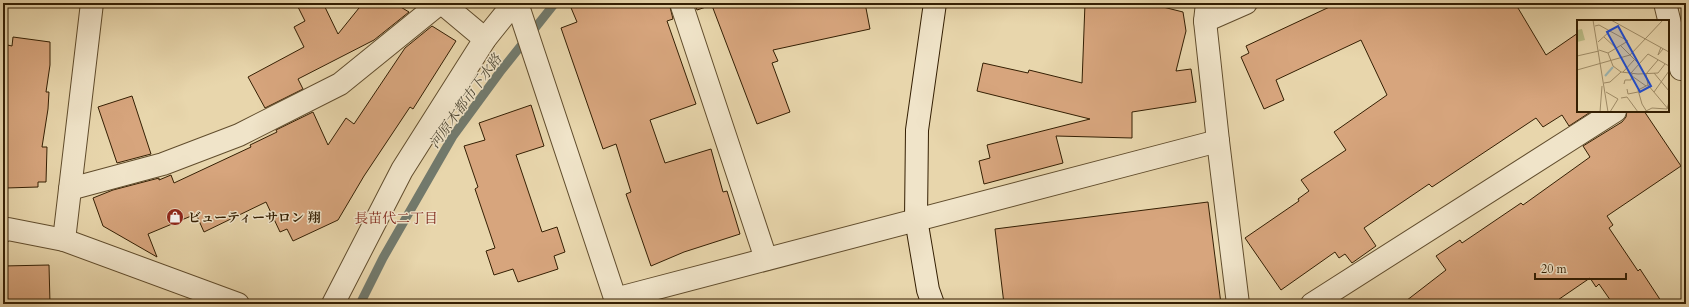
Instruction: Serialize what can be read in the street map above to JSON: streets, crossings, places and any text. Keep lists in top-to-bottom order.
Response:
{
  "districts": ["長苗代二丁目"],
  "water": ["河原木都市下水路"],
  "places": {
    "shop": ["ビューティーサロン 翔"]
  },
  "scale_bar": "20 m"
}
